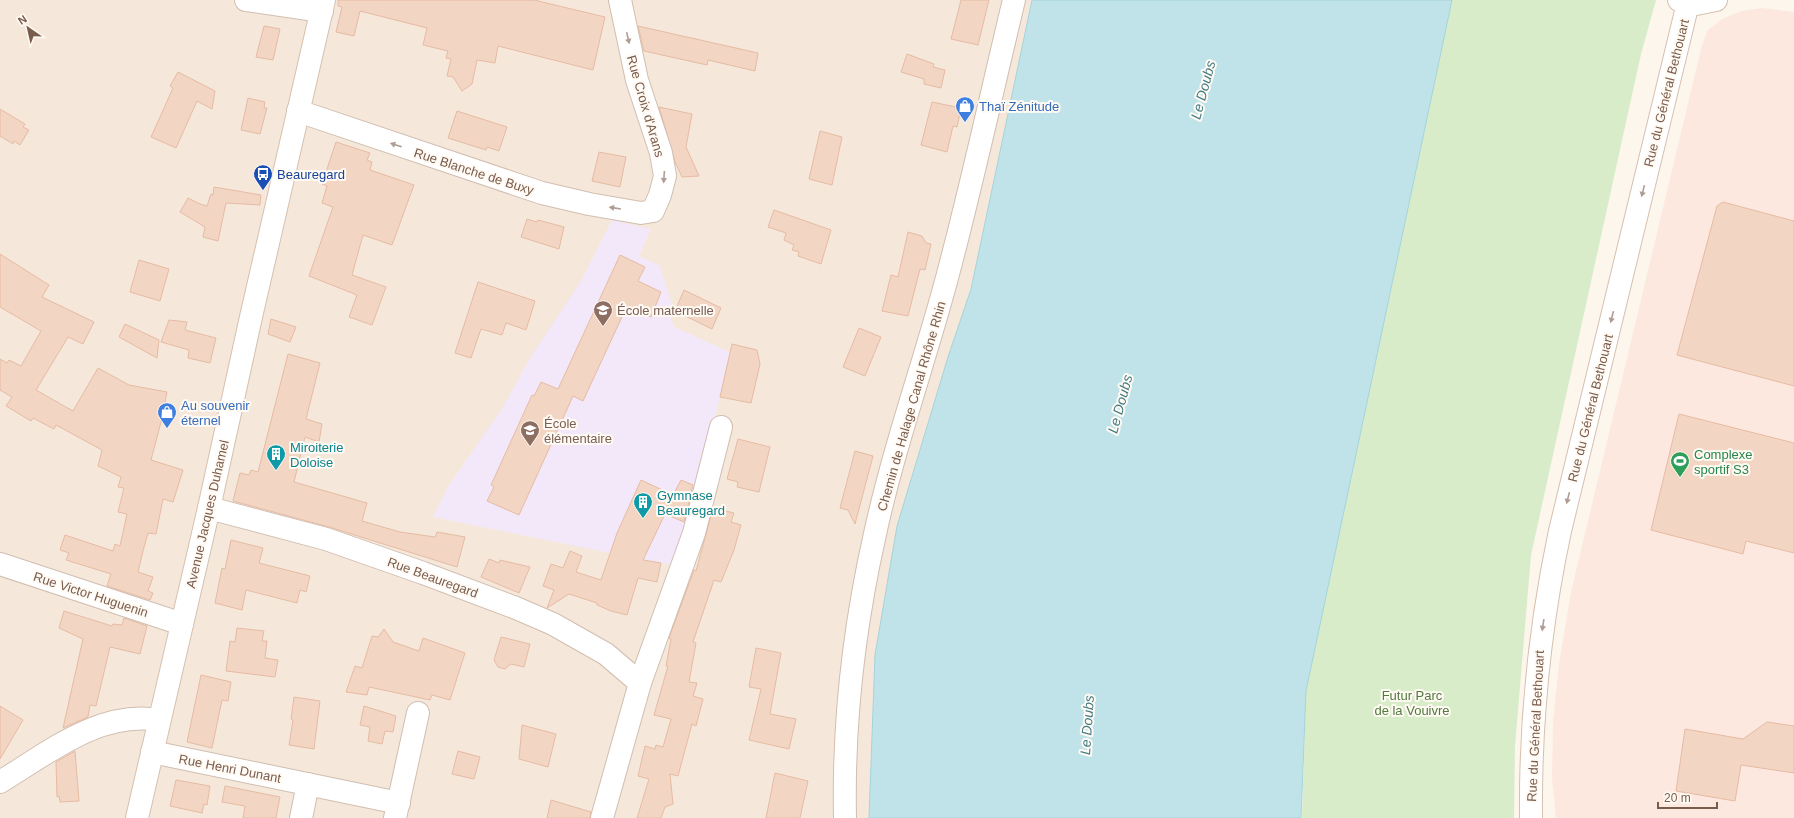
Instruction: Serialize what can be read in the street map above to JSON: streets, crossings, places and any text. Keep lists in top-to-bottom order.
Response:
{
  "streets": {
    "street": [
      "Rue du Général Bethouart",
      "Rue Croix d'Arans",
      "Rue Blanche de Buxy",
      "Chemin de Halage Canal Rhône Rhin",
      "Avenue Jacques Duhamel",
      "Rue Beauregard",
      "Rue Victor Huguenin",
      "Rue Henri Dunant"
    ]
  },
  "crossings": [
    ["Rue Croix d'Arans", "Rue Blanche de Buxy"],
    ["Rue Blanche de Buxy", "Avenue Jacques Duhamel"],
    ["Avenue Jacques Duhamel", "Rue Beauregard"],
    ["Avenue Jacques Duhamel", "Rue Victor Huguenin"],
    ["Avenue Jacques Duhamel", "Rue Henri Dunant"]
  ],
  "one_way": ["Rue du Général Bethouart", "Rue Croix d'Arans", "Rue Blanche de Buxy"],
  "water": ["Le Doubs"],
  "parks": ["Futur Parc de la Vouivre"],
  "places": {
    "shop": ["Thaï Zénitude", "Au souvenir éternel"],
    "bus stop": ["Beauregard"],
    "school or university": ["École maternelle", "École élémentaire"],
    "building": ["Miroiterie Doloise", "Gymnase Beauregard"],
    "sports": ["Complexe sportif S3"]
  },
  "scale_bar": "20 m",
  "north": "top left"
}
